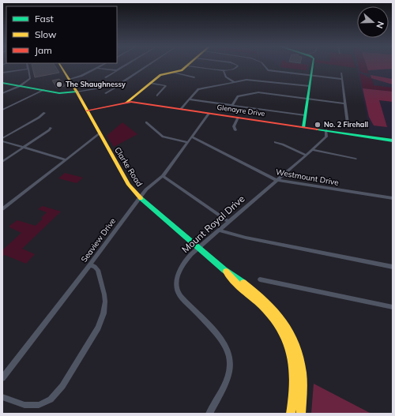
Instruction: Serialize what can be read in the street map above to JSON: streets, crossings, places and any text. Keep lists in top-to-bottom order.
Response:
{
  "streets": {
    "street": [
      "Glenayre Drive",
      "Clarke Road",
      "Westmount Drive",
      "Mount Royal Drive",
      "Seaview Drive"
    ]
  },
  "crossings": [
    ["Glenayre Drive", "Clarke Road"],
    ["Glenayre Drive", "Mount Royal Drive"],
    ["Glenayre Drive", "Seaview Drive"],
    ["Clarke Road", "Mount Royal Drive"],
    ["Clarke Road", "Seaview Drive"],
    ["Westmount Drive", "Mount Royal Drive"],
    ["Westmount Drive", "Seaview Drive"]
  ],
  "places": ["The Shaughnessy", "No. 2 Firehall"],
  "legend": ["Fast", "Slow", "Jam"],
  "north": "right"
}
